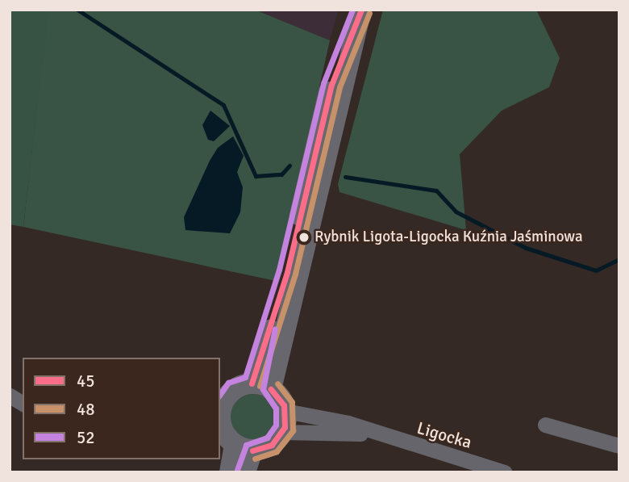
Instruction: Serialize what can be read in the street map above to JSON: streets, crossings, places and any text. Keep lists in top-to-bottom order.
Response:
{
  "streets": {
    "street": ["Ligocka"]
  },
  "places": ["Rybnik Ligota-Ligocka Kuźnia Jaśminowa"],
  "lines": ["transit line 45", "transit line 52", "transit line 48"],
  "legend": ["45", "48", "52"]
}
